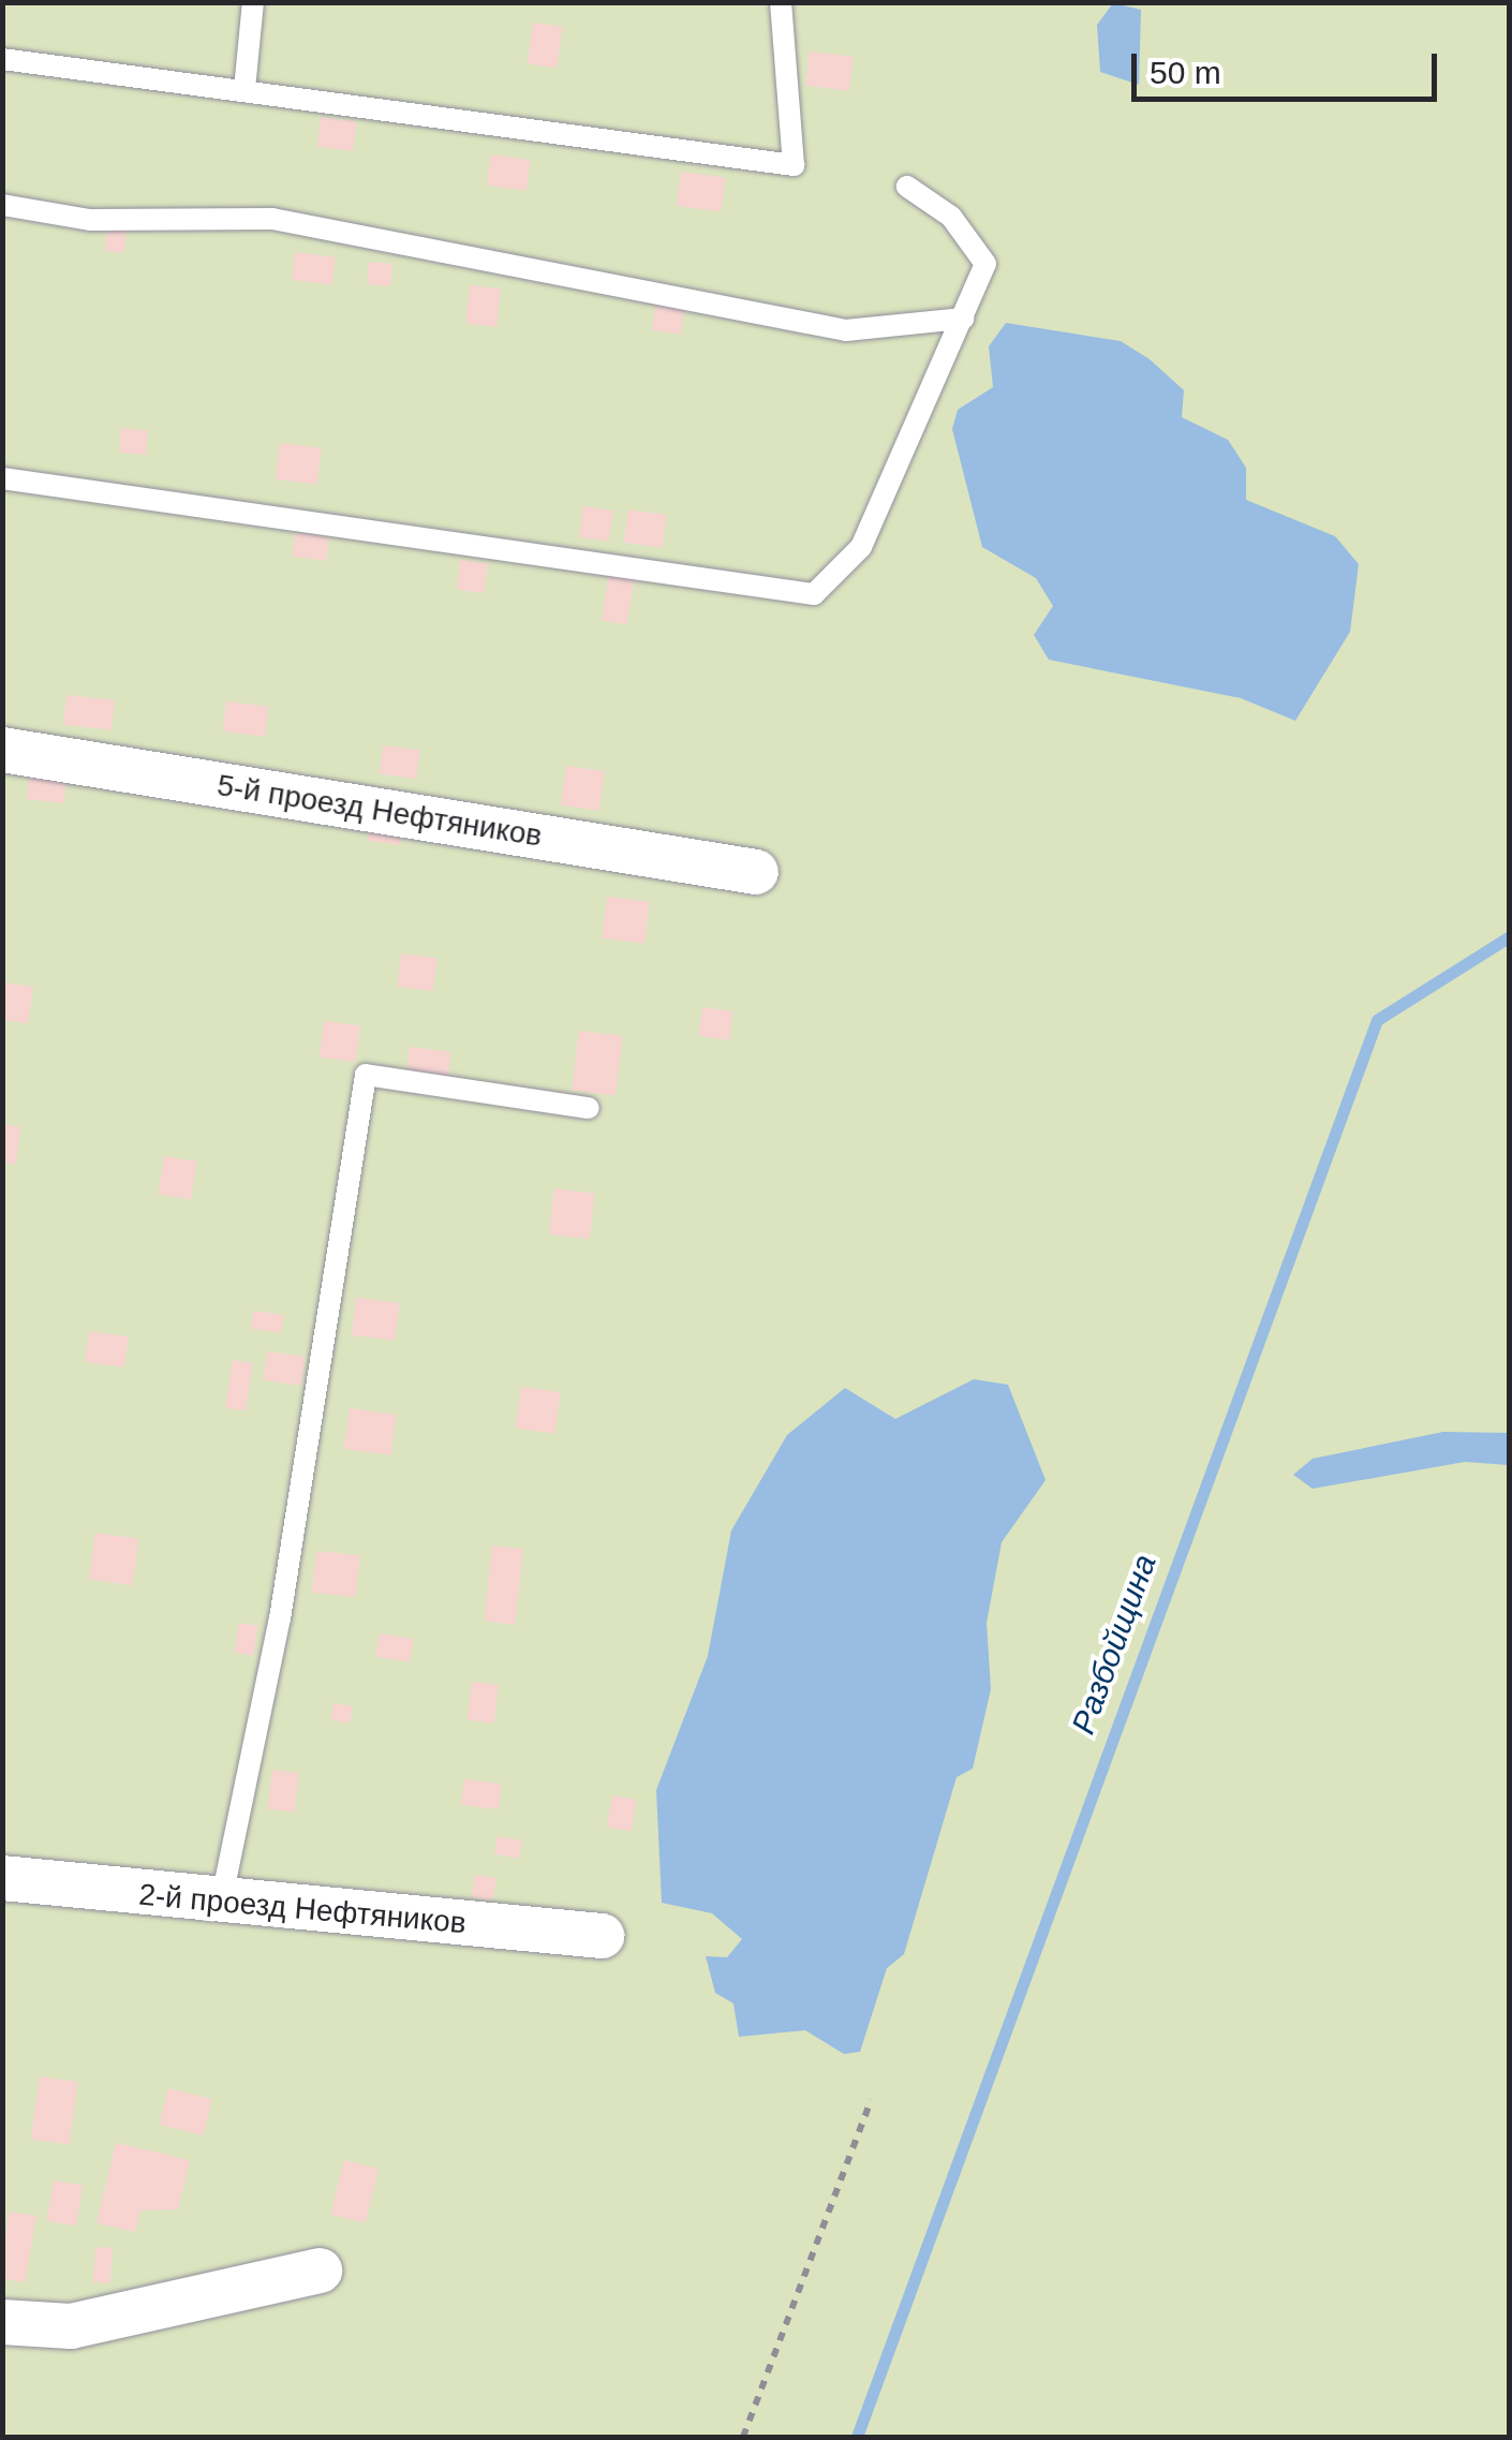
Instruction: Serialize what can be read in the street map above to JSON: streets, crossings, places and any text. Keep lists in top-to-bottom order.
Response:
{
  "streets": {
    "street": ["5-й проезд Нефтяников", "2-й проезд Нефтяников"]
  },
  "water": ["Разбойщина"],
  "scale_bar": "50 m"
}
